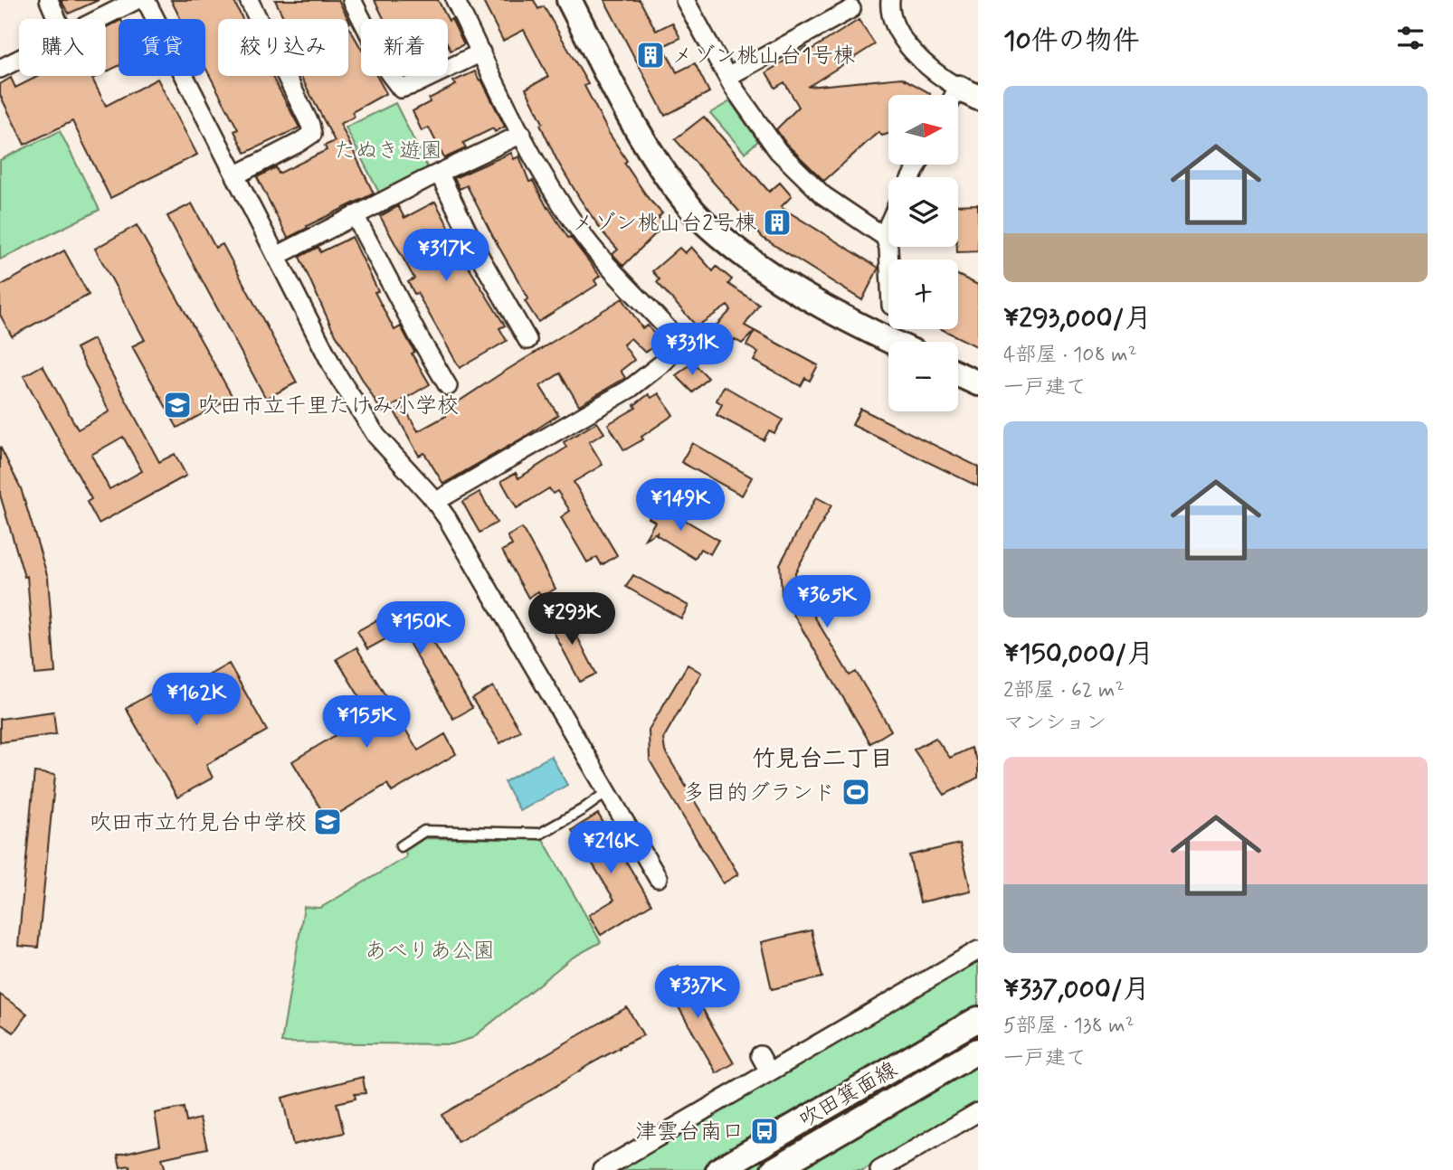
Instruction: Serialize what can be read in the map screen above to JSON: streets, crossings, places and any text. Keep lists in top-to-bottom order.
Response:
{
  "streets": {
    "street": ["吹田箕面線"]
  },
  "districts": ["竹見台二丁目"],
  "parks": ["たぬき遊園", "あべりあ公園"],
  "places": {
    "building": ["メゾン桃山台1号棟", "メゾン桃山台2号棟"],
    "school or university": ["吹田市立千里たけみ小学校", "吹田市立竹見台中学校"],
    "sports": ["多目的グランド"],
    "bus stop": ["津雲台南口"]
  },
  "north": "right",
  "page": {
    "heading": "10件の物件",
    "chip": [
      "購入",
      "賃貸",
      "絞り込み",
      "新着"
    ],
    "list": [
      {
        "name": "¥293,000/月",
        "note": "4部屋 · 108 m² · 一戸建て"
      },
      {
        "name": "¥150,000/月",
        "note": "2部屋 · 62 m² · マンション"
      },
      {
        "name": "¥337,000/月",
        "note": "5部屋 · 138 m² · 一戸建て"
      }
    ],
    "map_buttons": ["+", "−"],
    "price": [
      "¥317K",
      "¥331K",
      "¥149K",
      "¥365K",
      "¥293K",
      "¥150K",
      "¥162K",
      "¥155K",
      "¥216K",
      "¥337K"
    ]
  }
}
